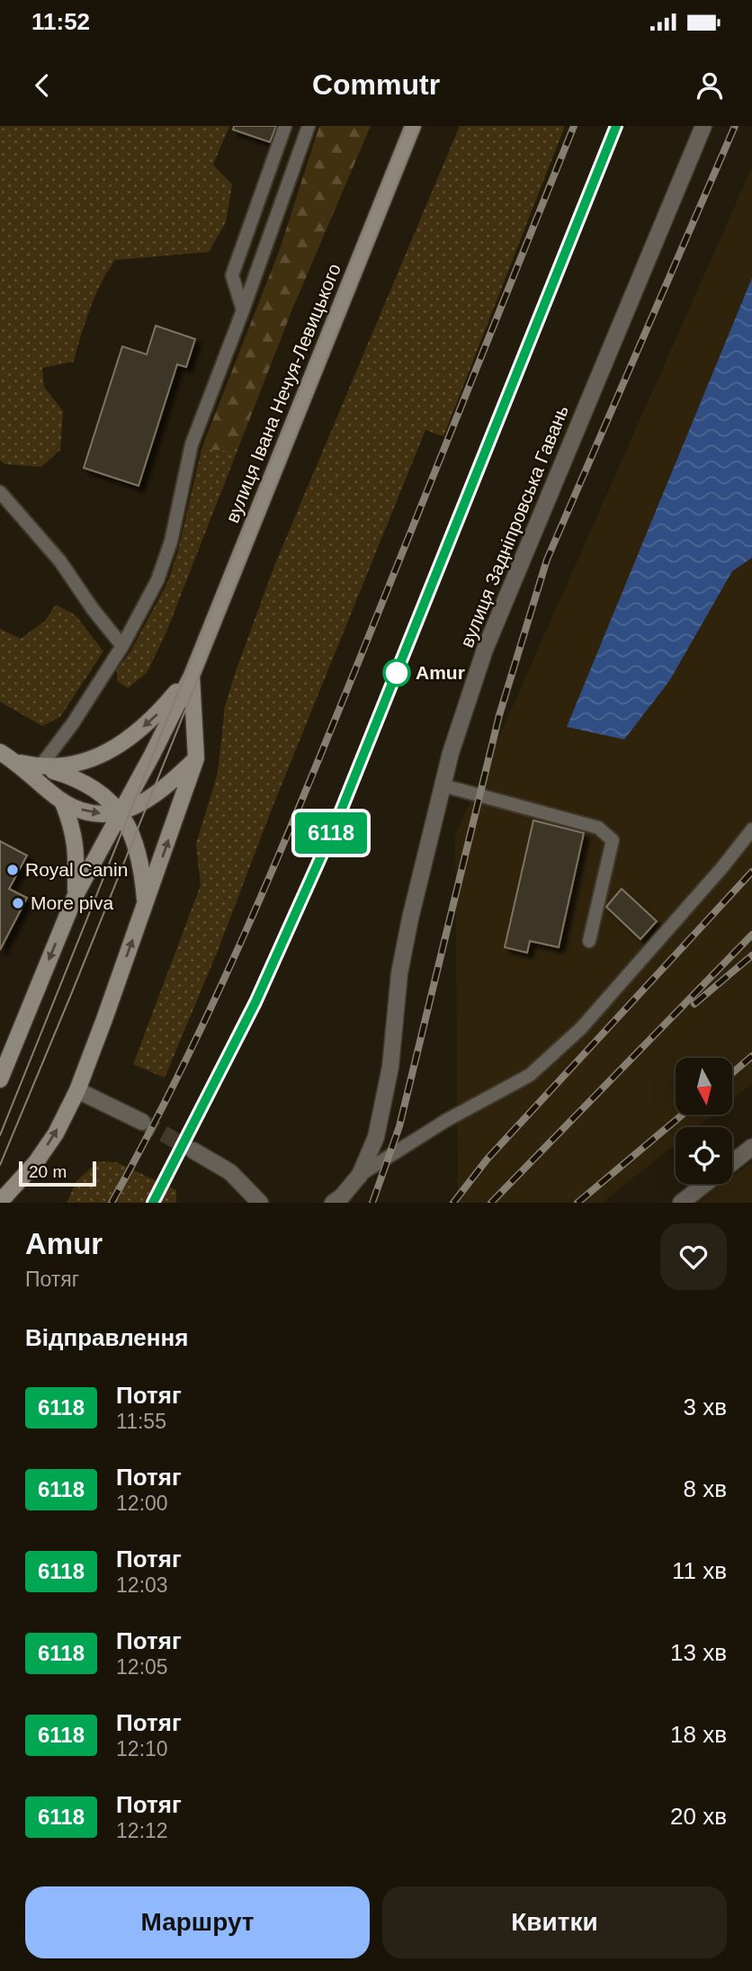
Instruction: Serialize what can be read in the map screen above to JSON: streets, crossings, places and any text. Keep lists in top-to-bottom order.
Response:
{
  "streets": {
    "main road": ["вулиця Івана Нечуя-Левицького"],
    "street": ["вулиця Задніпровська Гавань"]
  },
  "places": ["Amur", "Royal Canin", "More piva"],
  "scale_bar": "20 m",
  "north": "bottom",
  "page": {
    "status": "11:52",
    "header": "Commutr",
    "on_map": "6118",
    "scale": "20 m",
    "heading": [
      ["Amur", "Потяг"],
      "Відправлення"
    ],
    "list": [
      {
        "mark": "6118",
        "name": "Потяг",
        "note": "11:55",
        "value": "3 хв"
      },
      {
        "mark": "6118",
        "name": "Потяг",
        "note": "12:00",
        "value": "8 хв"
      },
      {
        "mark": "6118",
        "name": "Потяг",
        "note": "12:03",
        "value": "11 хв"
      },
      {
        "mark": "6118",
        "name": "Потяг",
        "note": "12:05",
        "value": "13 хв"
      },
      {
        "mark": "6118",
        "name": "Потяг",
        "note": "12:10",
        "value": "18 хв"
      },
      {
        "mark": "6118",
        "name": "Потяг",
        "note": "12:12",
        "value": "20 хв"
      }
    ],
    "buttons": ["Маршрут", "Квитки"]
  }
}
